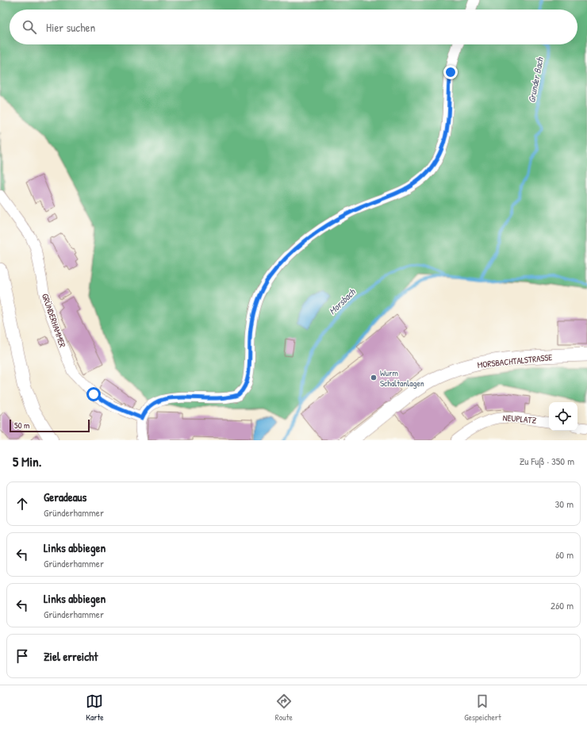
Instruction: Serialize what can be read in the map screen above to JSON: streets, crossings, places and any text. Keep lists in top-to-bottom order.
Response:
{
  "streets": {
    "main road": ["MORSBACHTALSTRASSE"],
    "street": ["GRÜNDERHAMMER", "NEUPLATZ"]
  },
  "water": ["Grunder Bach", "Morsbach"],
  "places": ["Wurm Schaltanlagen"],
  "scale_bar": "50 m",
  "page": {
    "search": "Hier suchen",
    "scale": "50 m",
    "heading": ["5 Min.", "Zu Fuß · 350 m"],
    "list": [
      ["Geradeaus", "Gründerhammer", "30 m"],
      ["Links abbiegen", "Gründerhammer", "60 m"],
      ["Links abbiegen", "Gründerhammer", "260 m"],
      "Ziel erreicht"
    ],
    "nav": ["Karte", "Route", "Gespeichert"]
  }
}
